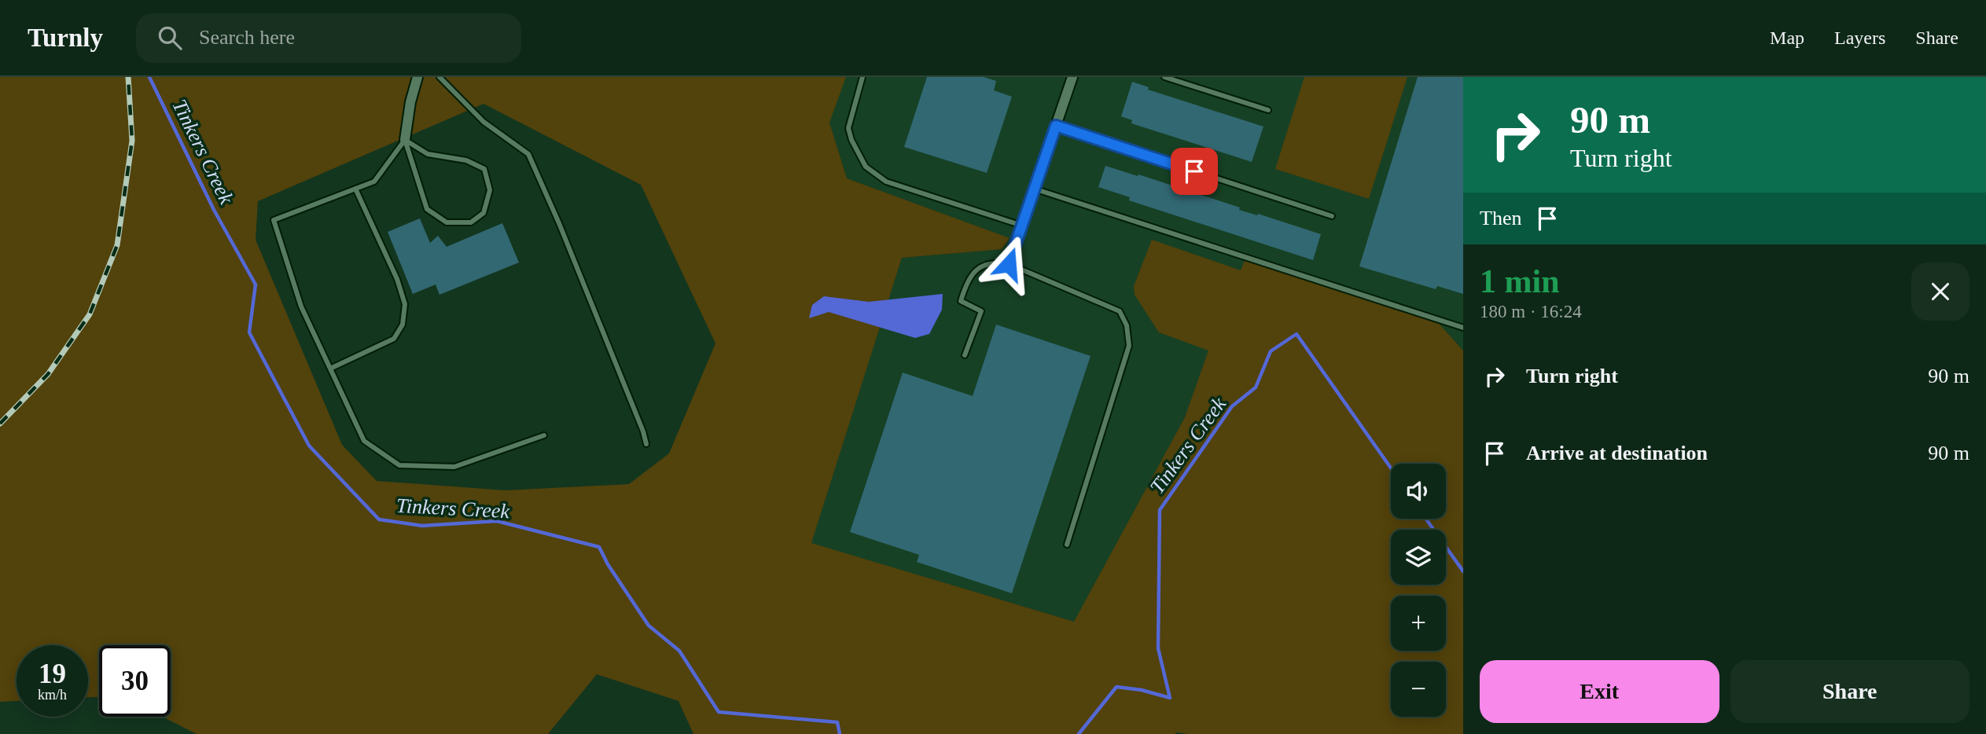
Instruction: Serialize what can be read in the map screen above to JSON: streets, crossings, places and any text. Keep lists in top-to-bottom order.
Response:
{
  "water": ["Tinkers Creek"],
  "page": {
    "header": "Turnly",
    "search": "Search here",
    "nav": ["Map", "Layers", "Share"],
    "turn": ["90 m", "Turn right"],
    "then": "Then",
    "heading": ["1 min", "180 m · 16:24"],
    "list": [
      {
        "name": "Turn right",
        "value": "90 m"
      },
      {
        "name": "Arrive at destination",
        "value": "90 m"
      }
    ],
    "map_buttons": ["+", "−"],
    "speed": "19 km/h",
    "limit": "30",
    "buttons": ["Exit", "Share"]
  }
}
